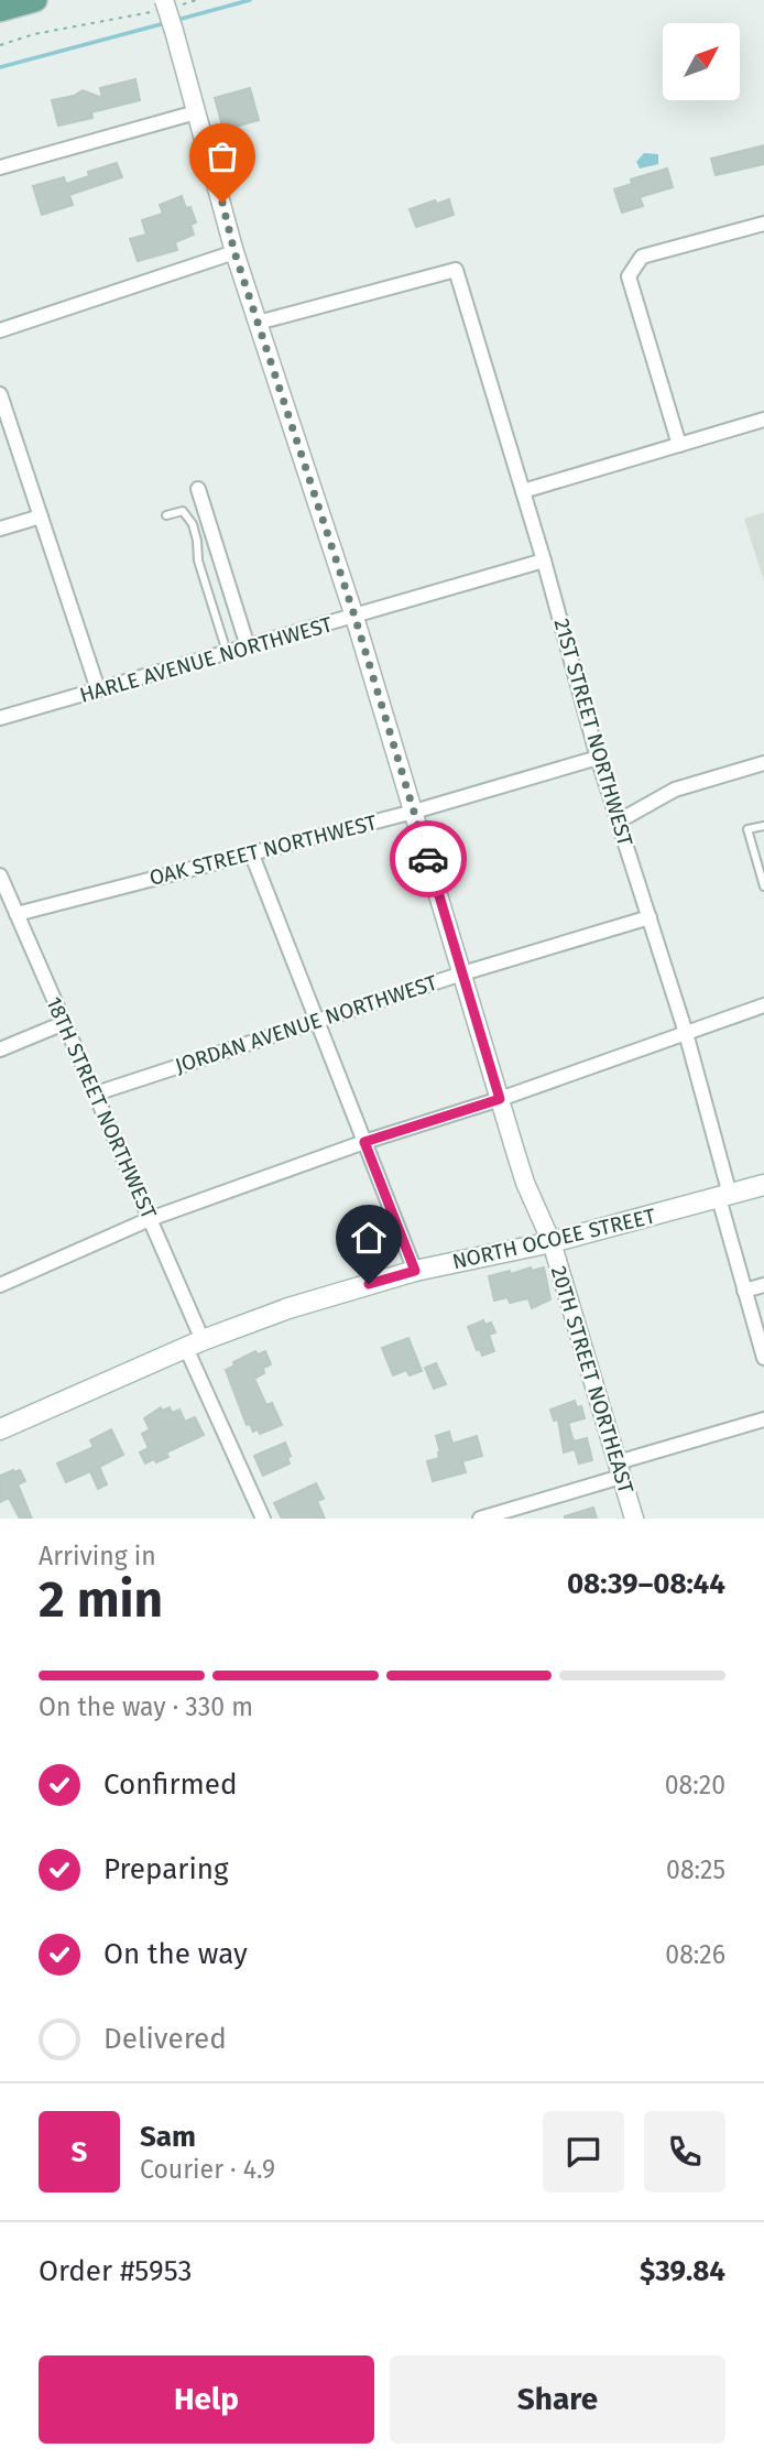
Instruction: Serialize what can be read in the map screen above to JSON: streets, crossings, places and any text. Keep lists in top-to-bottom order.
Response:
{
  "streets": {
    "main road": ["NORTH OCOEE STREET"],
    "street": [
      "HARLE AVENUE NORTHWEST",
      "21ST STREET NORTHWEST",
      "OAK STREET NORTHWEST",
      "JORDAN AVENUE NORTHWEST",
      "18TH STREET NORTHWEST",
      "20TH STREET NORTHEAST"
    ]
  },
  "crossings": [
    ["HARLE AVENUE NORTHWEST", "21ST STREET NORTHWEST"],
    ["HARLE AVENUE NORTHWEST", "20TH STREET NORTHEAST"],
    ["21ST STREET NORTHWEST", "OAK STREET NORTHWEST"],
    ["21ST STREET NORTHWEST", "JORDAN AVENUE NORTHWEST"],
    ["21ST STREET NORTHWEST", "NORTH OCOEE STREET"],
    ["21ST STREET NORTHWEST", "20TH STREET NORTHEAST"],
    ["OAK STREET NORTHWEST", "18TH STREET NORTHWEST"],
    ["OAK STREET NORTHWEST", "20TH STREET NORTHEAST"],
    ["JORDAN AVENUE NORTHWEST", "18TH STREET NORTHWEST"],
    ["JORDAN AVENUE NORTHWEST", "20TH STREET NORTHEAST"],
    ["18TH STREET NORTHWEST", "NORTH OCOEE STREET"],
    ["NORTH OCOEE STREET", "20TH STREET NORTHEAST"]
  ],
  "north": "top right",
  "page": {
    "heading": ["2 min", "Arriving in", "08:39–08:44"],
    "panel": [
      "Sam",
      "Courier · 4.9",
      "Order #5953",
      "$39.84"
    ],
    "bar": "On the way · 330 m",
    "list": [
      ["Confirmed", "08:20"],
      ["Preparing", "08:25"],
      ["On the way", "08:26"],
      "Delivered"
    ],
    "round": "S",
    "buttons": ["Help", "Share"]
  }
}
